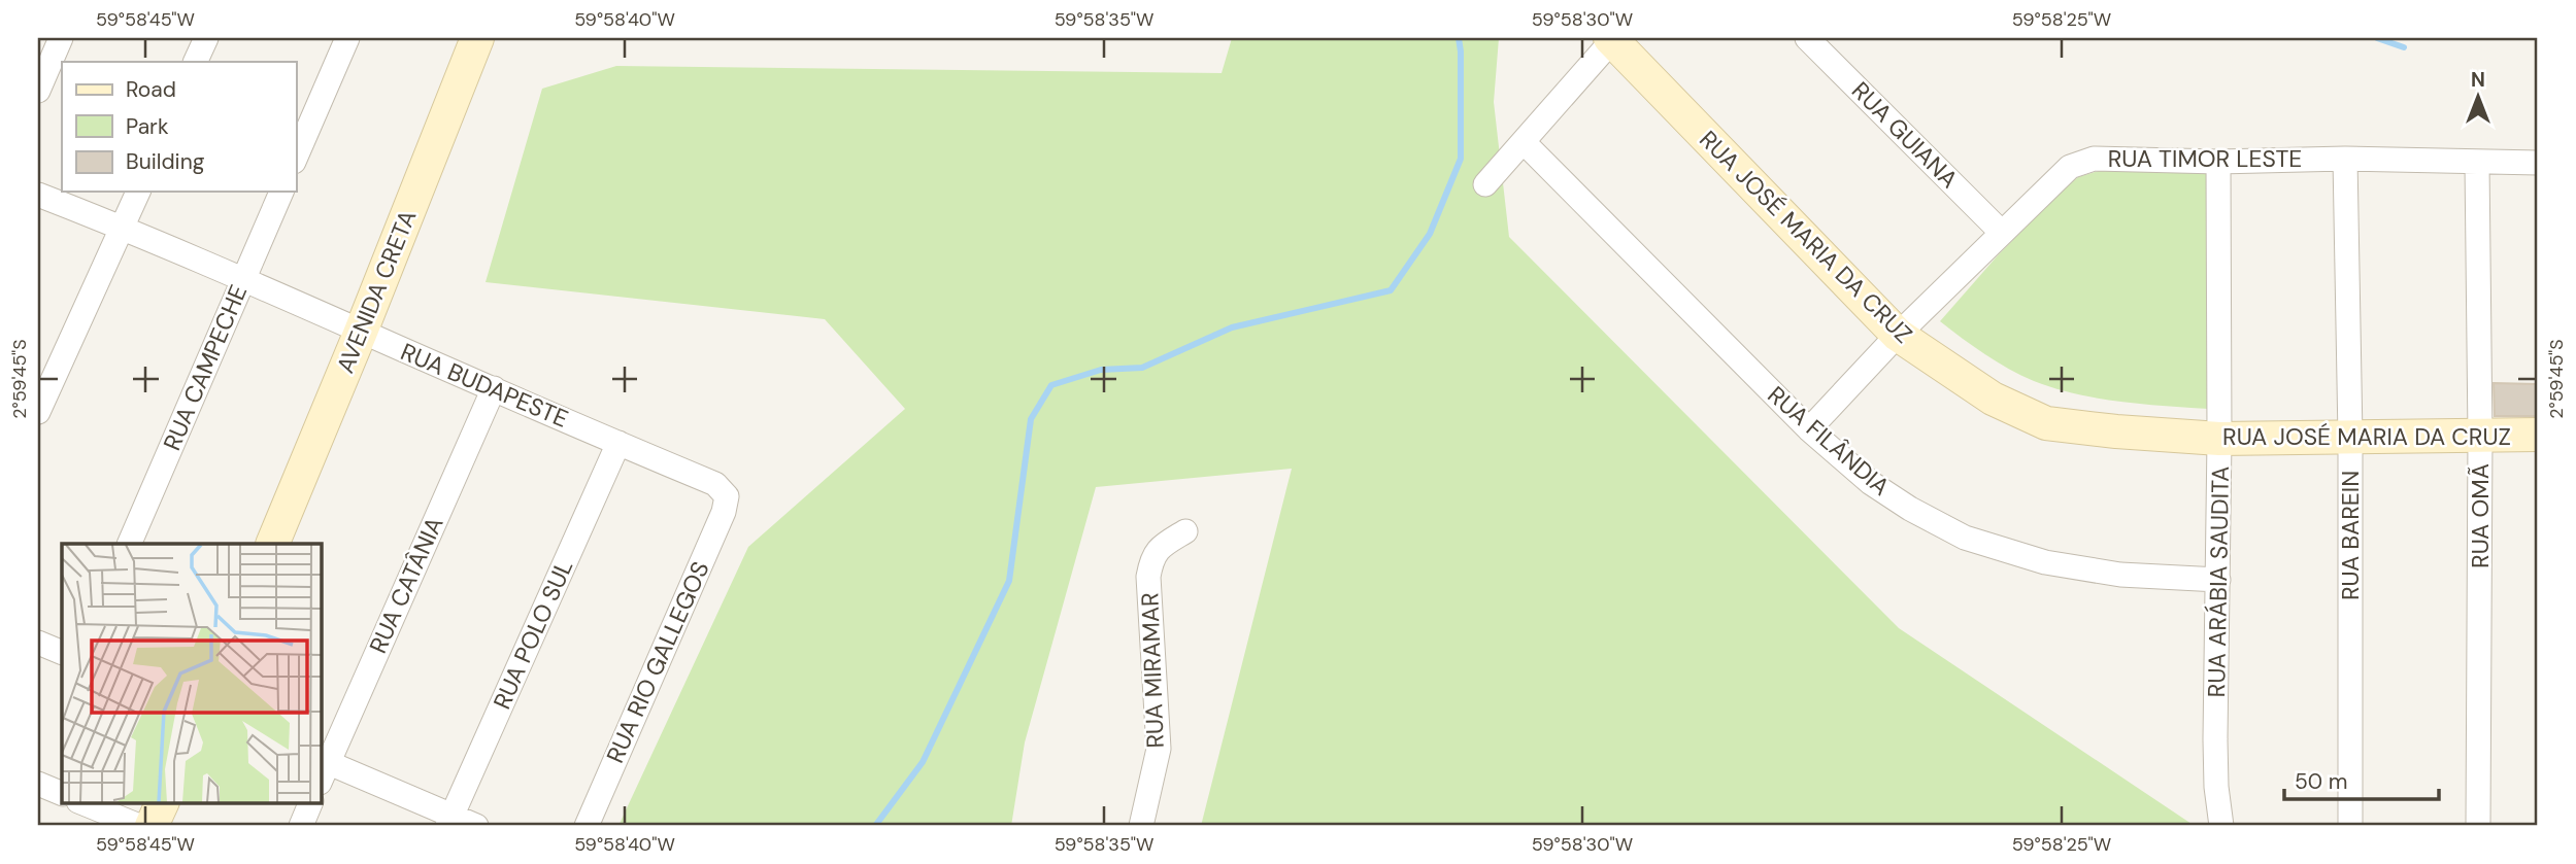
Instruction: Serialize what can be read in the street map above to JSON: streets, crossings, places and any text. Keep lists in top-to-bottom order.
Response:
{
  "streets": {
    "street": [
      "RUA GUIANA",
      "RUA TIMOR LESTE",
      "RUA JOSÉ MARIA DA CRUZ",
      "AVENIDA CRETA",
      "RUA CAMPECHE",
      "RUA BUDAPESTE",
      "RUA FILÂNDIA",
      "RUA OMÃ",
      "RUA BAREIN",
      "RUA ARÁBIA SAUDITA",
      "RUA CATÂNIA",
      "RUA POLO SUL",
      "RUA RIO GALLEGOS",
      "RUA MIRAMAR"
    ]
  },
  "crossings": [
    ["RUA GUIANA", "RUA TIMOR LESTE"],
    ["RUA TIMOR LESTE", "RUA JOSÉ MARIA DA CRUZ"],
    ["RUA TIMOR LESTE", "RUA FILÂNDIA"],
    ["RUA TIMOR LESTE", "RUA OMÃ"],
    ["RUA TIMOR LESTE", "RUA BAREIN"],
    ["RUA TIMOR LESTE", "RUA ARÁBIA SAUDITA"],
    ["RUA JOSÉ MARIA DA CRUZ", "RUA OMÃ"],
    ["RUA JOSÉ MARIA DA CRUZ", "RUA BAREIN"],
    ["RUA JOSÉ MARIA DA CRUZ", "RUA ARÁBIA SAUDITA"],
    ["AVENIDA CRETA", "RUA BUDAPESTE"],
    ["RUA CAMPECHE", "RUA BUDAPESTE"],
    ["RUA BUDAPESTE", "RUA CATÂNIA"],
    ["RUA BUDAPESTE", "RUA POLO SUL"],
    ["RUA BUDAPESTE", "RUA RIO GALLEGOS"],
    ["RUA FILÂNDIA", "RUA ARÁBIA SAUDITA"]
  ],
  "legend": ["Road", "Park", "Building"],
  "scale_bar": "50 m",
  "north": "top",
  "coordinates": [
    "59°58'45\"W",
    "59°58'40\"W",
    "59°58'35\"W",
    "59°58'30\"W",
    "59°58'25\"W",
    "2°59'45\"S"
  ]
}
